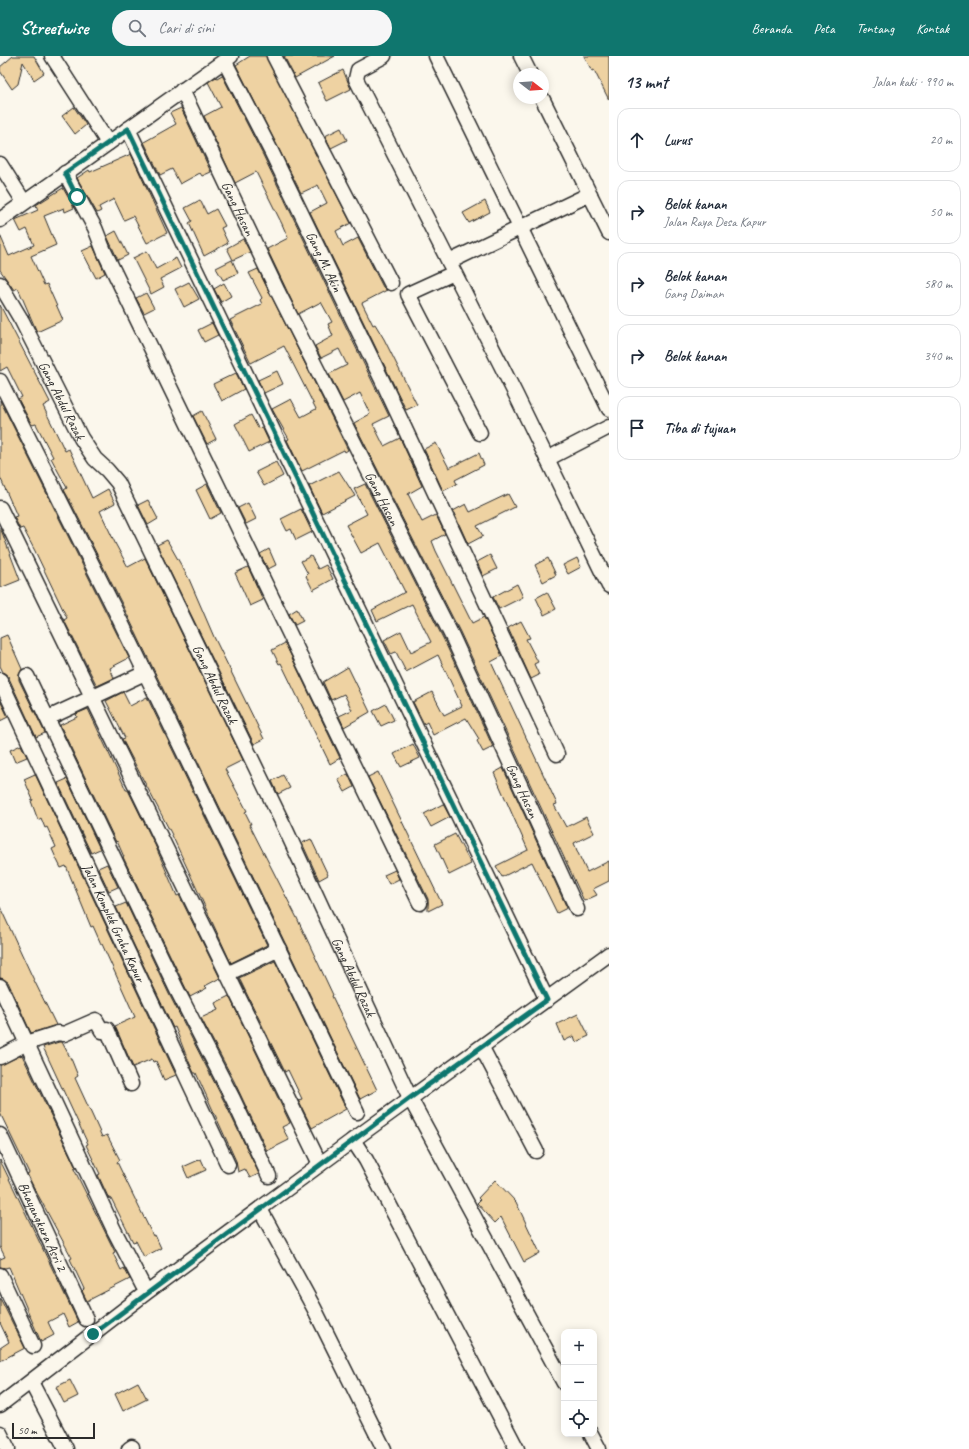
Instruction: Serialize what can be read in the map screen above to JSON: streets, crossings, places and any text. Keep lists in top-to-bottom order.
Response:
{
  "streets": {
    "street": [
      "Gang Hasan",
      "Gang M. Akin",
      "Gang Abdul Razak",
      "Jalan Komplek Graha Kapur",
      "Bhayangkara Asri 2"
    ]
  },
  "scale_bar": "50 m",
  "north": "right",
  "page": {
    "header": "Streetwise",
    "search": "Cari di sini",
    "nav": [
      "Beranda",
      "Peta",
      "Tentang",
      "Kontak"
    ],
    "heading": ["13 mnt", "Jalan kaki · 990 m"],
    "list": [
      ["Lurus", "20 m"],
      ["Belok kanan", "Jalan Raya Desa Kapur", "50 m"],
      ["Belok kanan", "Gang Daiman", "580 m"],
      ["Belok kanan", "340 m"],
      "Tiba di tujuan"
    ],
    "map_buttons": ["+", "−"],
    "scale": "50 m"
  }
}
